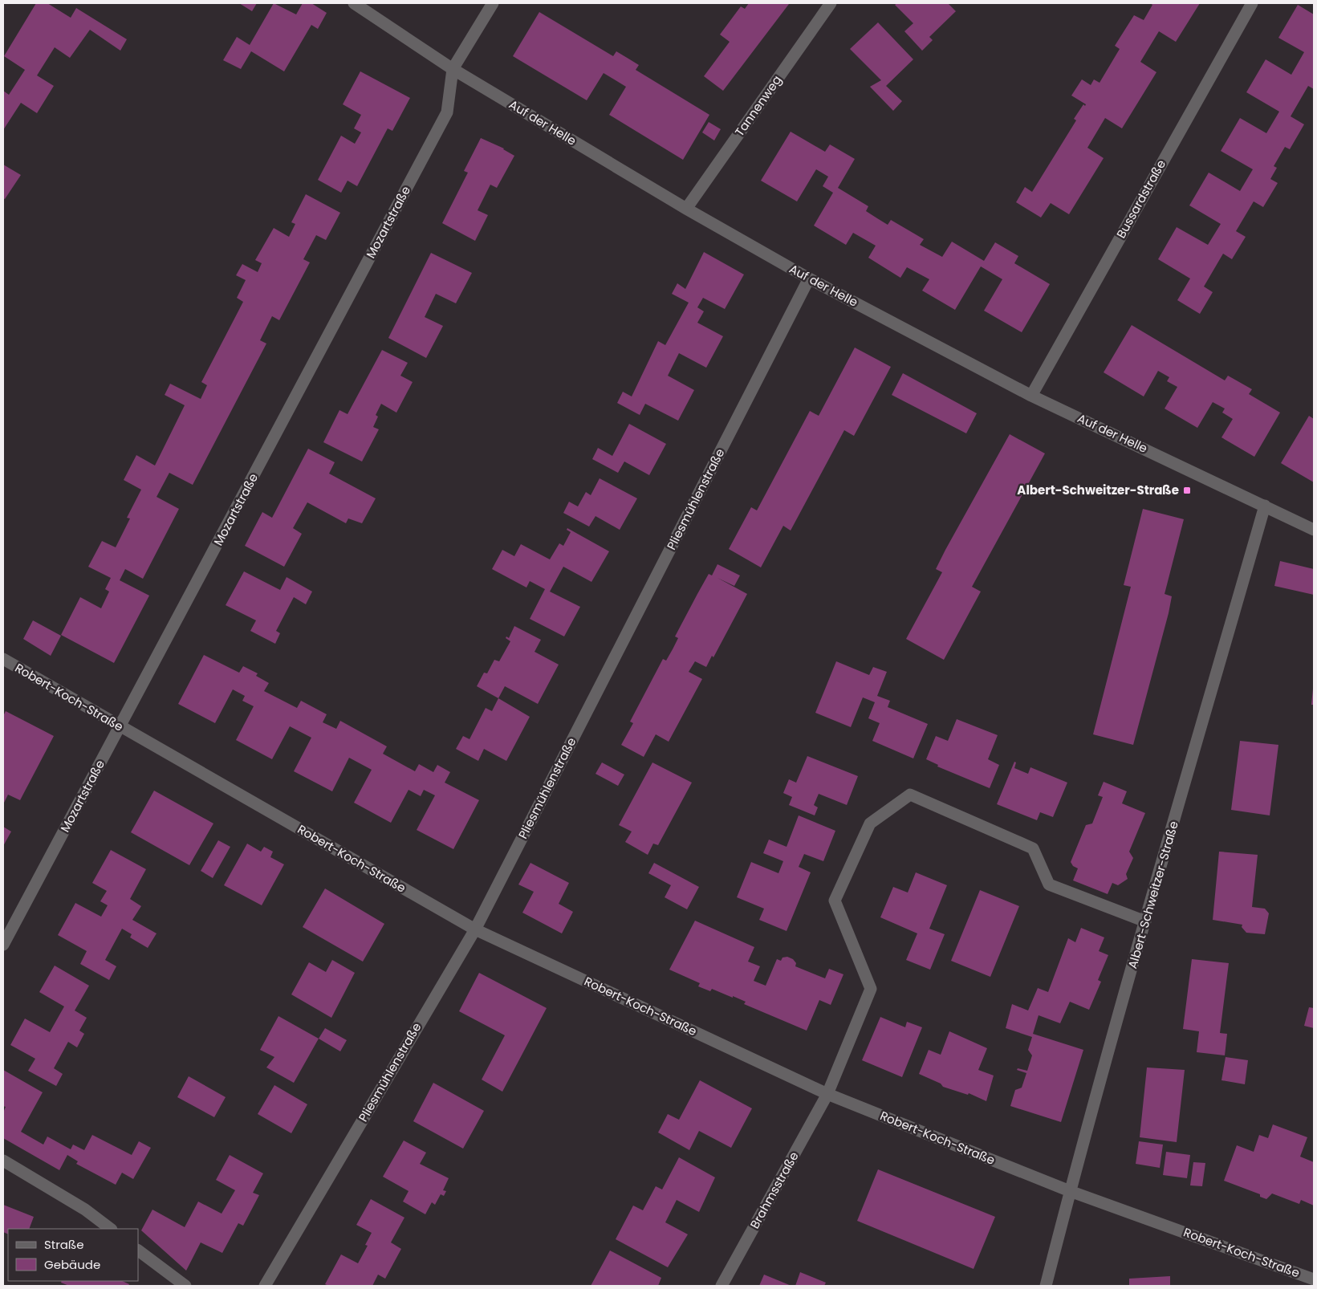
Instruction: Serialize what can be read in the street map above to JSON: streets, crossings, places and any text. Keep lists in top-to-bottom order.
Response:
{
  "streets": {
    "street": [
      "Tannenweg",
      "Auf der Helle",
      "Bussardstraße",
      "Mozartstraße",
      "Pliesmühlenstraße",
      "Robert-Koch-Straße",
      "Albert-Schweitzer-Straße",
      "Brahmsstraße"
    ]
  },
  "crossings": [
    ["Tannenweg", "Auf der Helle"],
    ["Auf der Helle", "Bussardstraße"],
    ["Auf der Helle", "Mozartstraße"],
    ["Auf der Helle", "Pliesmühlenstraße"],
    ["Auf der Helle", "Albert-Schweitzer-Straße"],
    ["Mozartstraße", "Robert-Koch-Straße"],
    ["Pliesmühlenstraße", "Robert-Koch-Straße"],
    ["Robert-Koch-Straße", "Albert-Schweitzer-Straße"],
    ["Robert-Koch-Straße", "Brahmsstraße"],
    ["Albert-Schweitzer-Straße", "Brahmsstraße"]
  ],
  "places": {
    "transit": ["Albert-Schweitzer-Straße"]
  },
  "legend": ["Straße", "Gebäude"]
}
